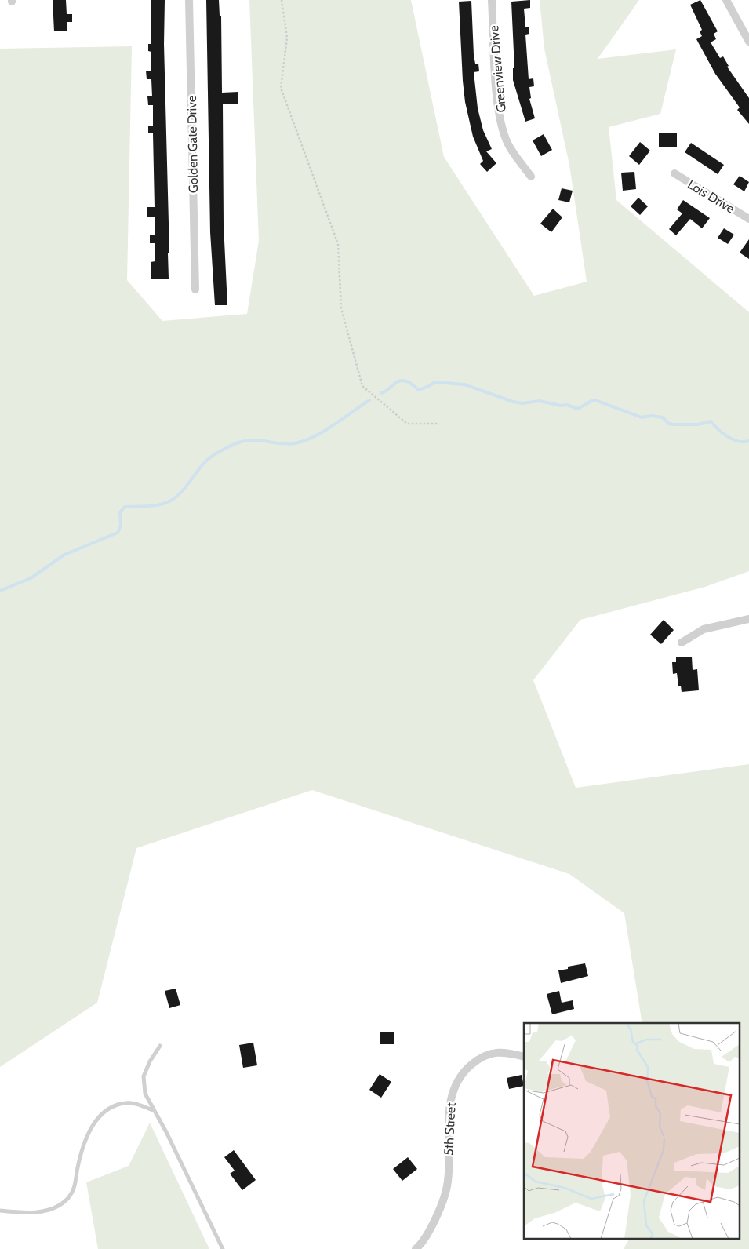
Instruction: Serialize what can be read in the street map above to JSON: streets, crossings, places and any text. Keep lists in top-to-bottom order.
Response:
{
  "streets": {
    "street": [
      "Greenview Drive",
      "Golden Gate Drive",
      "Lois Drive",
      "5th Street"
    ]
  }
}
